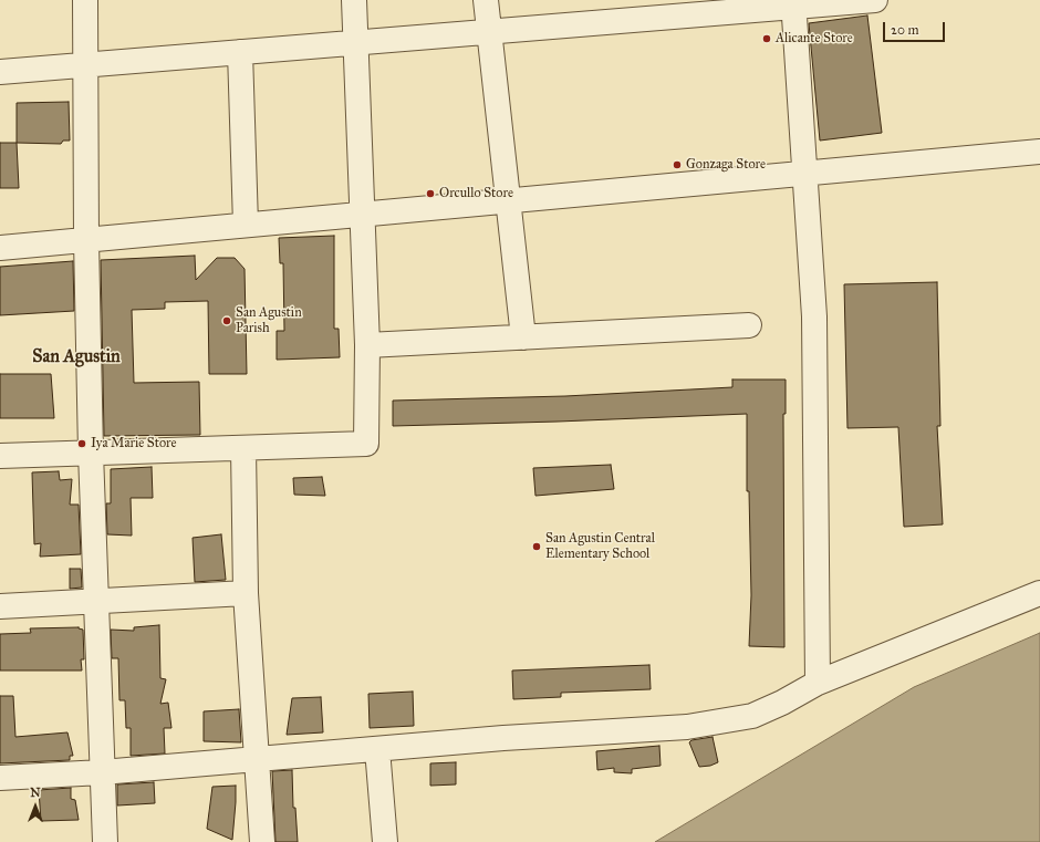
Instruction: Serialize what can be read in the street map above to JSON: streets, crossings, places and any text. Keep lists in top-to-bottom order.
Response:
{
  "districts": ["San Agustin"],
  "places": [
    "Alicante Store",
    "Gonzaga Store",
    "Orcullo Store",
    "San Agustin Parish",
    "Iya Marie Store",
    "San Agustin Central Elementary School"
  ],
  "scale_bar": "20 m",
  "north": "top"
}
